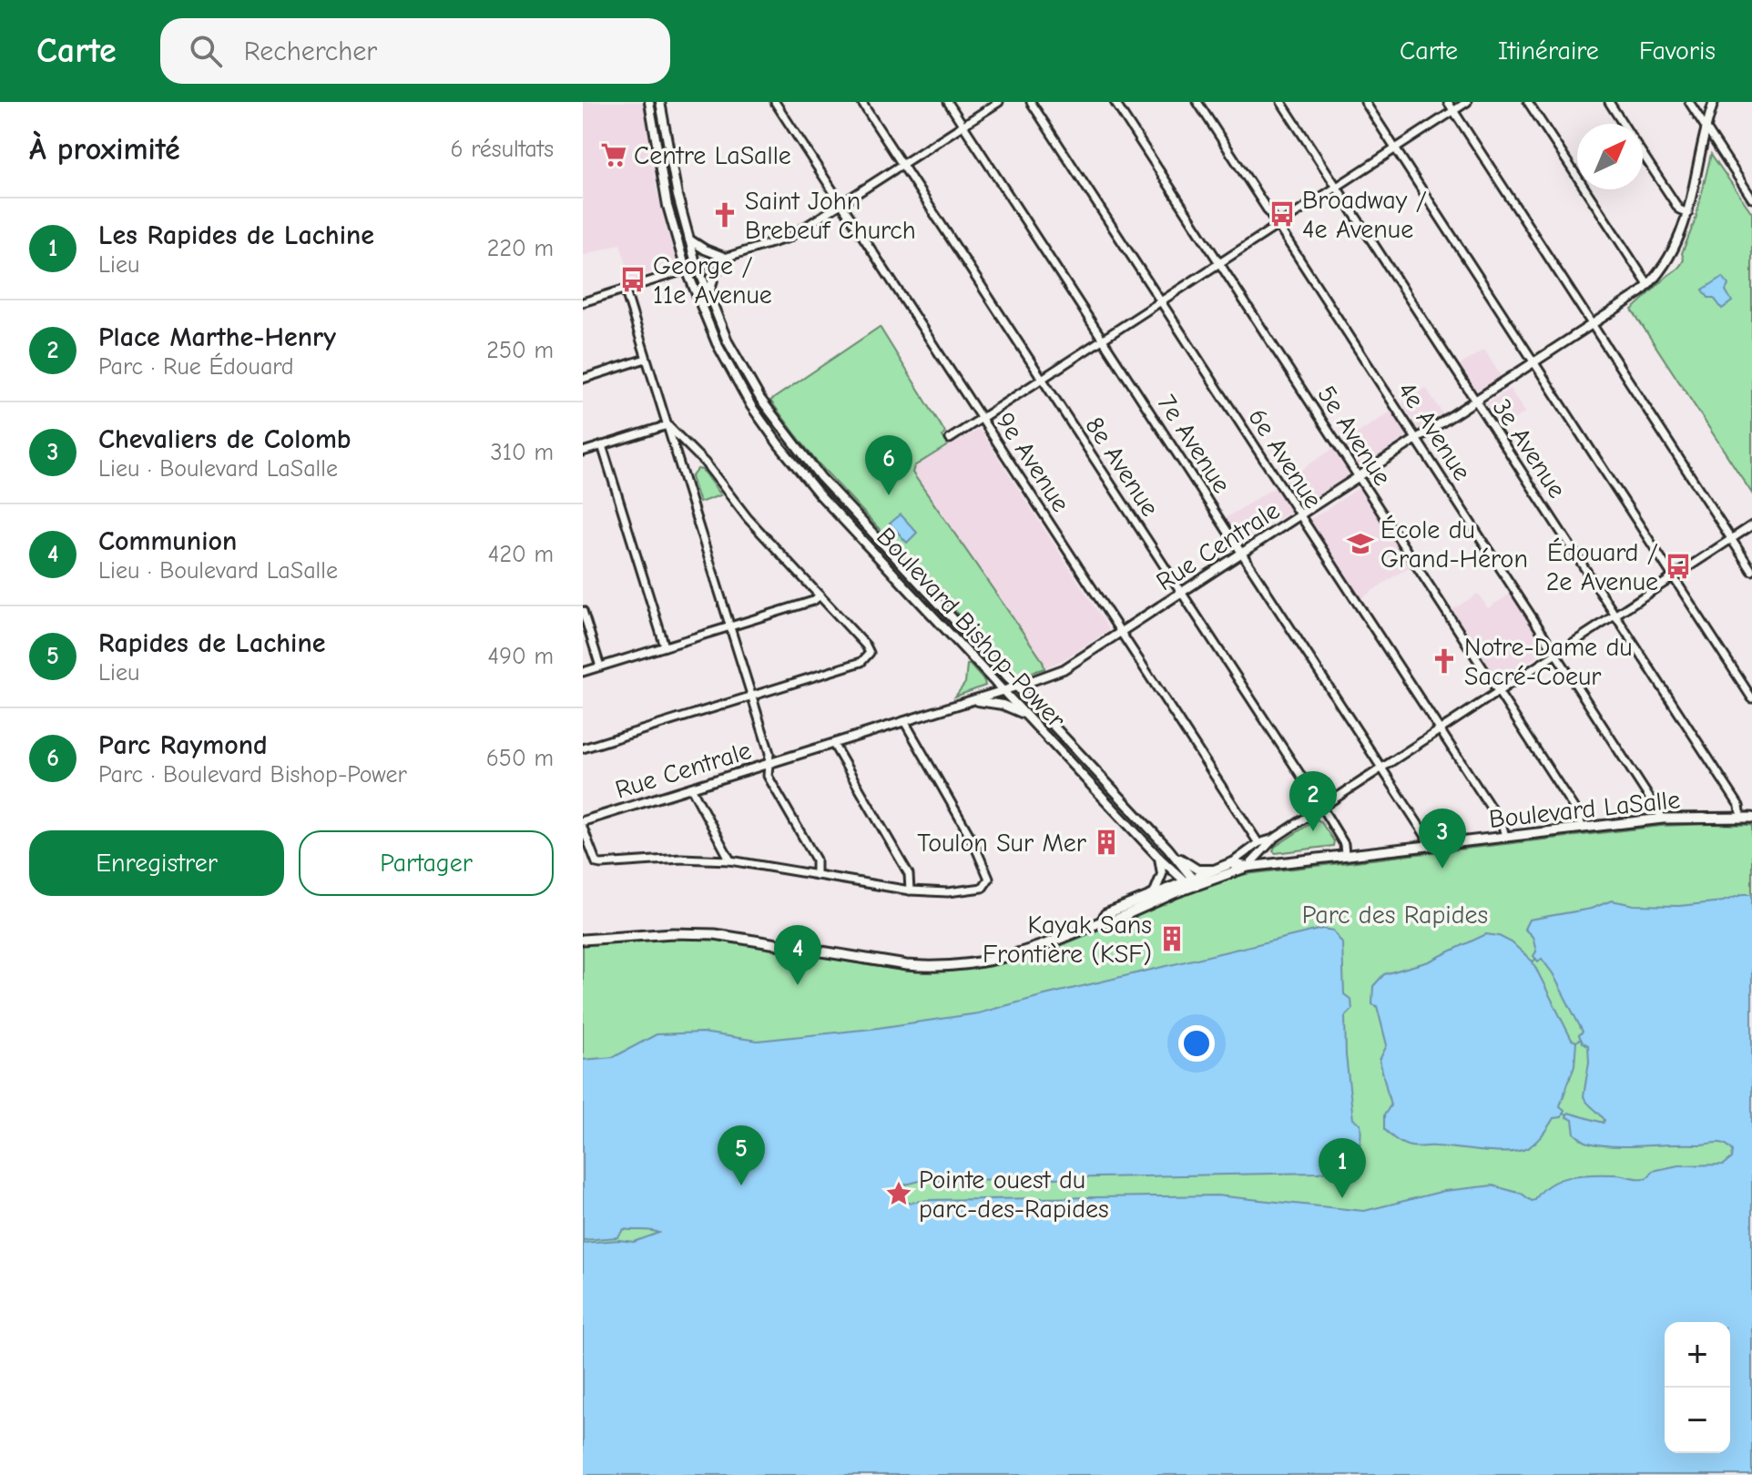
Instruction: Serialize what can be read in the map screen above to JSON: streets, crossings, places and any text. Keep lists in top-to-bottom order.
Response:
{
  "streets": {
    "main road": ["Boulevard LaSalle"],
    "street": [
      "4e Avenue",
      "5e Avenue",
      "7e Avenue",
      "3e Avenue",
      "6e Avenue",
      "9e Avenue",
      "8e Avenue",
      "Rue Centrale",
      "Boulevard Bishop-Power"
    ]
  },
  "crossings": [
    ["4e Avenue", "Rue Centrale"],
    ["4e Avenue", "Boulevard LaSalle"],
    ["5e Avenue", "Rue Centrale"],
    ["5e Avenue", "Boulevard LaSalle"],
    ["7e Avenue", "Rue Centrale"],
    ["7e Avenue", "Boulevard LaSalle"],
    ["3e Avenue", "Rue Centrale"],
    ["3e Avenue", "Boulevard LaSalle"],
    ["6e Avenue", "Rue Centrale"],
    ["6e Avenue", "Boulevard LaSalle"],
    ["9e Avenue", "Rue Centrale"],
    ["8e Avenue", "Rue Centrale"],
    ["8e Avenue", "Boulevard LaSalle"],
    ["Rue Centrale", "Boulevard Bishop-Power"],
    ["Boulevard Bishop-Power", "Boulevard LaSalle"]
  ],
  "parks": ["Parc des Rapides"],
  "places": {
    "supermarket": ["Centre LaSalle"],
    "bus stop": ["Broadway / 4e Avenue", "George / 11e Avenue", "Édouard / 2e Avenue"],
    "church": ["Saint John Brebeuf Church", "Notre-Dame du Sacré-Coeur"],
    "school or university": ["École du Grand-Héron"],
    "building": ["Toulon Sur Mer", "Kayak Sans Frontière (KSF)"],
    "place": ["Pointe ouest du parc-des-Rapides"]
  },
  "north": "top right",
  "page": {
    "header": "Carte",
    "search": "Rechercher",
    "nav": ["Carte", "Itinéraire", "Favoris"],
    "heading": ["À proximité", "6 résultats"],
    "list": [
      {
        "mark": "1",
        "name": "Les Rapides de Lachine",
        "note": "Lieu",
        "value": "220 m"
      },
      {
        "mark": "2",
        "name": "Place Marthe-Henry",
        "note": "Parc · Rue Édouard",
        "value": "250 m"
      },
      {
        "mark": "3",
        "name": "Chevaliers de Colomb",
        "note": "Lieu · Boulevard LaSalle",
        "value": "310 m"
      },
      {
        "mark": "4",
        "name": "Communion",
        "note": "Lieu · Boulevard LaSalle",
        "value": "420 m"
      },
      {
        "mark": "5",
        "name": "Rapides de Lachine",
        "note": "Lieu",
        "value": "490 m"
      },
      {
        "mark": "6",
        "name": "Parc Raymond",
        "note": "Parc · Boulevard Bishop-Power",
        "value": "650 m"
      }
    ],
    "pins": [
      "6",
      "2",
      "3",
      "4",
      "5",
      "1"
    ],
    "buttons": ["Enregistrer", "Partager"],
    "map_buttons": ["+", "−"]
  }
}
